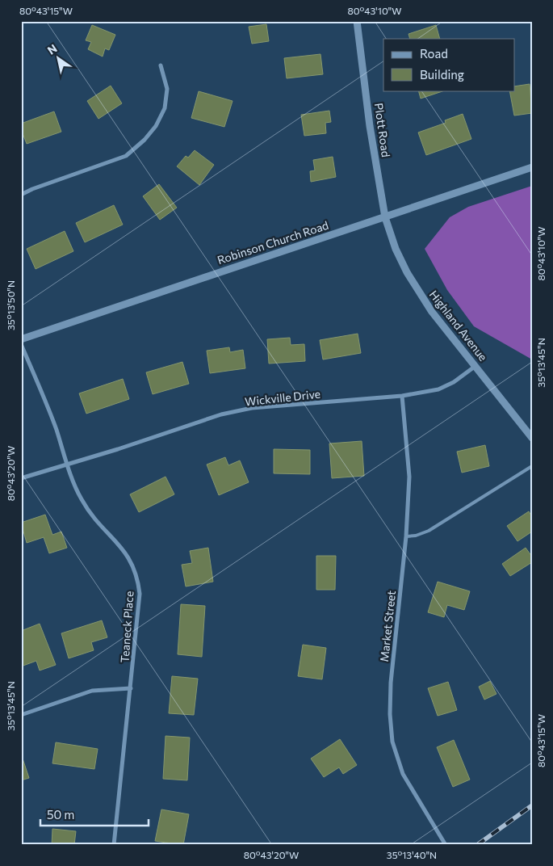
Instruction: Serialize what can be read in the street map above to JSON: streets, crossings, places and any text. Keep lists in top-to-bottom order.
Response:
{
  "streets": {
    "street": [
      "Plott Road",
      "Robinson Church Road",
      "Highland Avenue",
      "Wickville Drive",
      "Market Street",
      "Teaneck Place"
    ]
  },
  "crossings": [
    ["Plott Road", "Robinson Church Road"],
    ["Plott Road", "Highland Avenue"],
    ["Robinson Church Road", "Highland Avenue"],
    ["Highland Avenue", "Wickville Drive"],
    ["Wickville Drive", "Market Street"],
    ["Wickville Drive", "Teaneck Place"]
  ],
  "legend": ["Road", "Building"],
  "scale_bar": "50 m",
  "north": "top left",
  "coordinates": [
    "80°43'15\"W",
    "80°43'10\"W",
    "35°13'50\"N",
    "35°13'45\"N",
    "80°43'20\"W",
    "35°13'40\"N"
  ]
}
